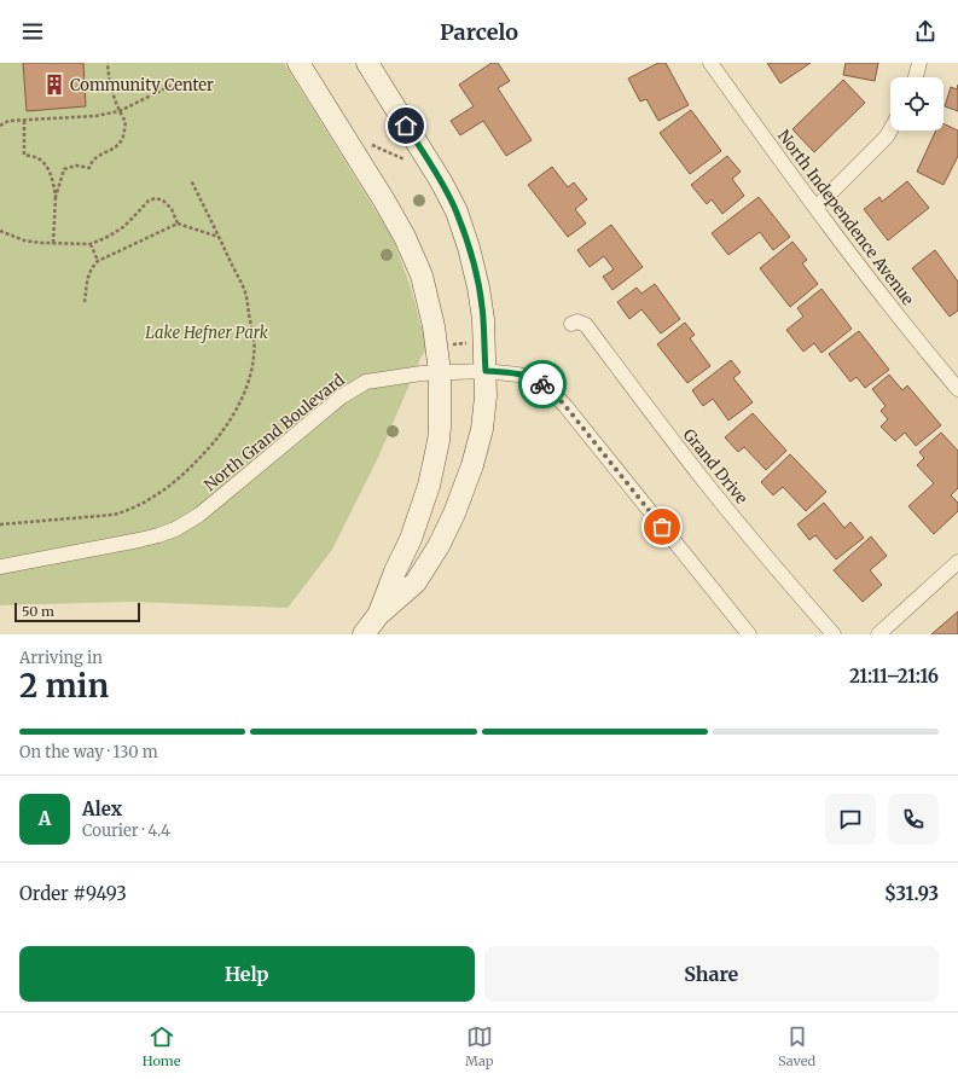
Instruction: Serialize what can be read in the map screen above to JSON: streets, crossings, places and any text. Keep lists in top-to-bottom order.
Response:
{
  "streets": {
    "street": ["North Independence Avenue", "North Grand Boulevard", "Grand Drive"]
  },
  "parks": ["Lake Hefner Park"],
  "places": {
    "building": ["Community Center"]
  },
  "scale_bar": "50 m",
  "page": {
    "header": "Parcelo",
    "scale": "50 m",
    "heading": ["2 min", "Arriving in", "21:11–21:16"],
    "panel": [
      "Alex",
      "Courier · 4.4",
      "Order #9493",
      "$31.93"
    ],
    "bar": "On the way · 130 m",
    "round": "A",
    "buttons": ["Help", "Share"],
    "tabs": ["Home", "Map", "Saved"]
  }
}
